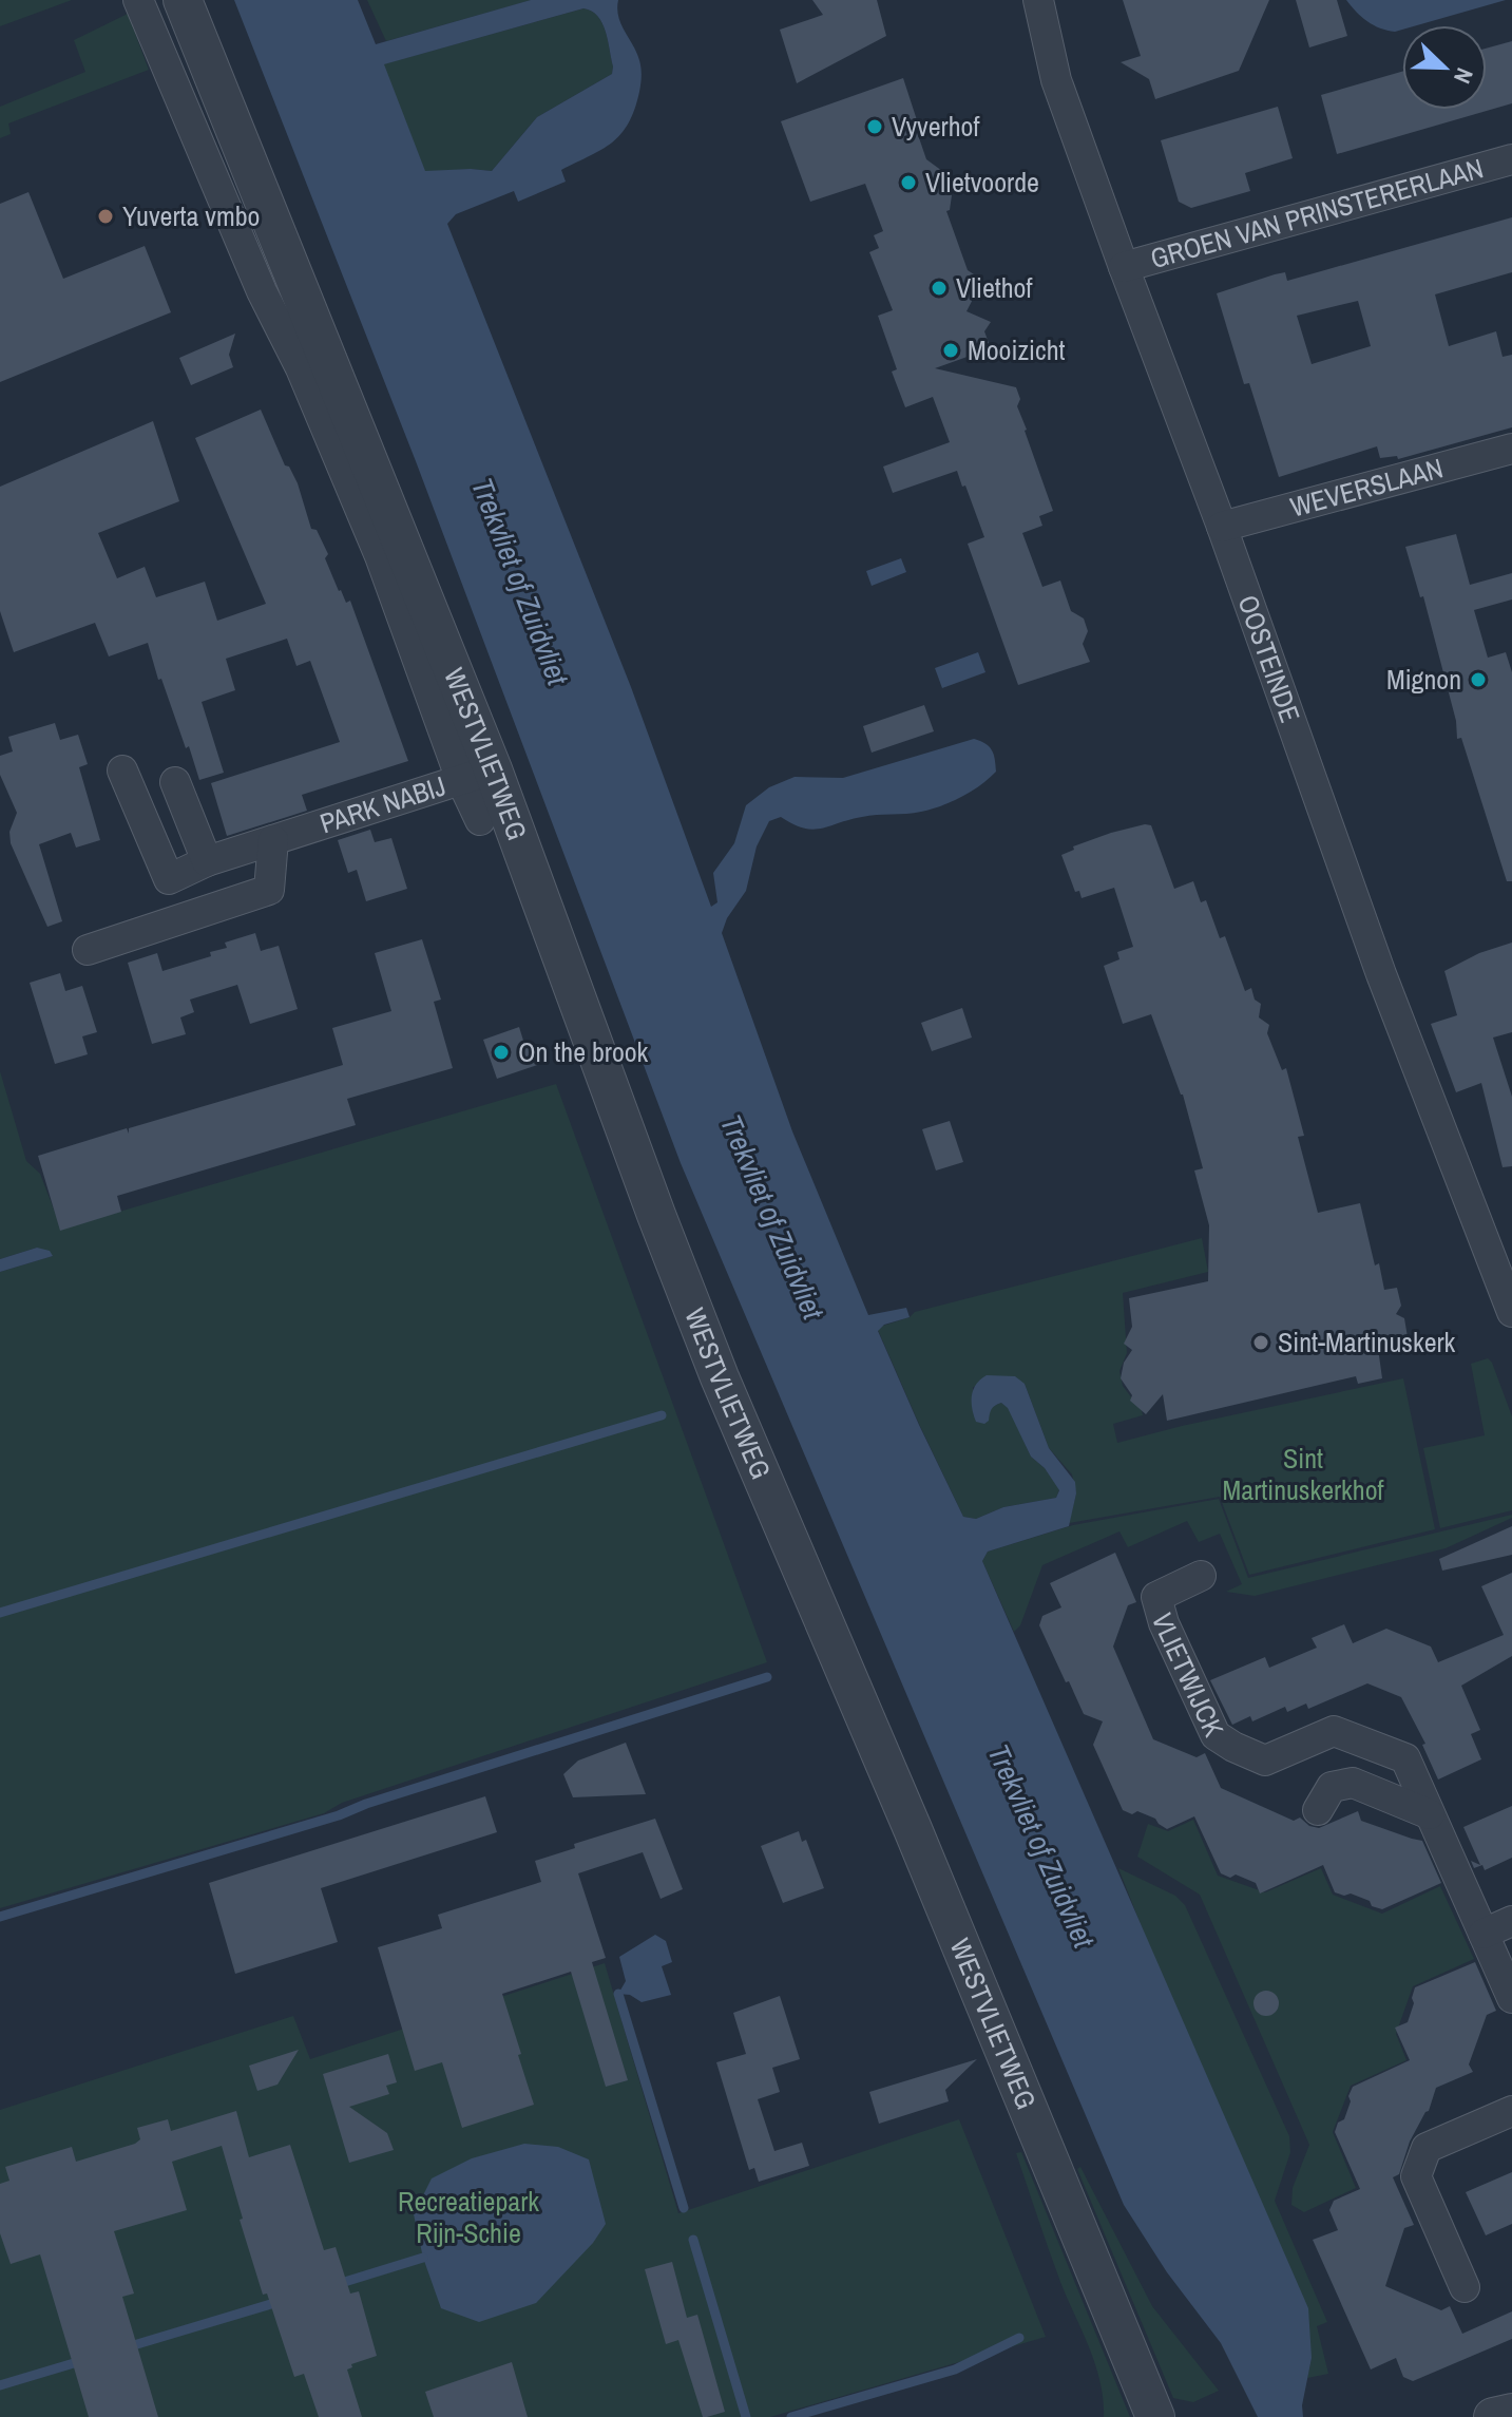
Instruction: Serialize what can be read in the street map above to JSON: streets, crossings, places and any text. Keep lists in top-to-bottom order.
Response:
{
  "streets": {
    "street": [
      "GROEN VAN PRINSTERERLAAN",
      "WEVERSLAAN",
      "OOSTEINDE",
      "WESTVLIETWEG",
      "PARK NABIJ",
      "VLIETWIJCK"
    ]
  },
  "crossings": [
    ["GROEN VAN PRINSTERERLAAN", "OOSTEINDE"],
    ["WEVERSLAAN", "OOSTEINDE"],
    ["WESTVLIETWEG", "PARK NABIJ"]
  ],
  "water": ["Trekvliet of Zuidvliet"],
  "parks": ["Sint Martinuskerkhof", "Recreatiepark Rijn-Schie"],
  "places": [
    "Vyverhof",
    "Vlietvoorde",
    "Yuverta vmbo",
    "Vliethof",
    "Mooizicht",
    "Mignon",
    "On the brook",
    "Sint-Martinuskerk"
  ],
  "north": "bottom right"
}
